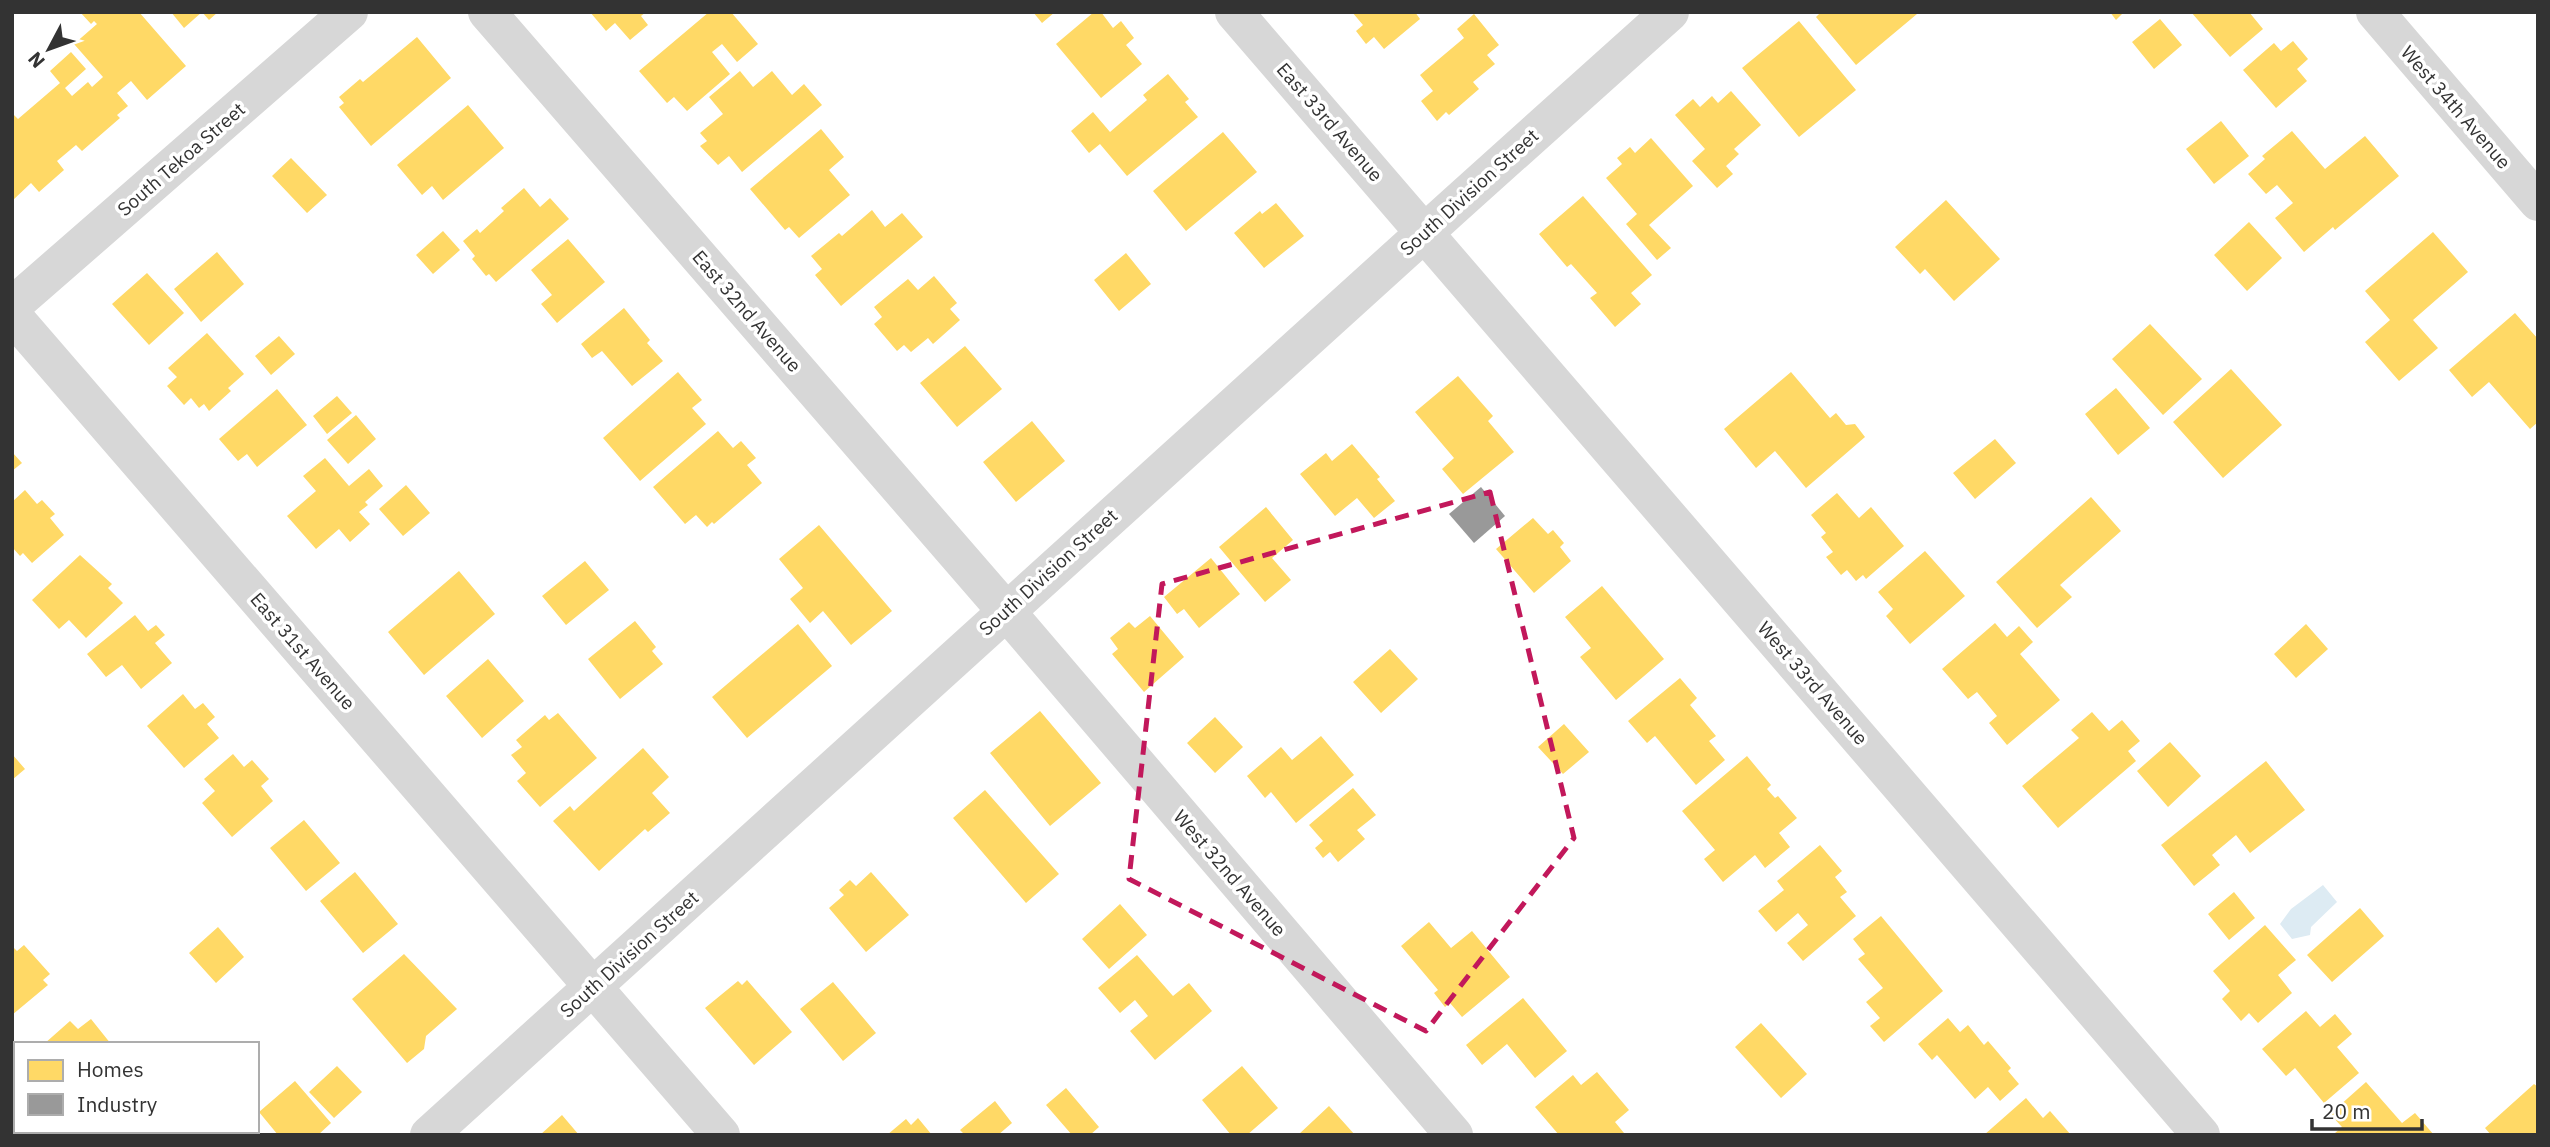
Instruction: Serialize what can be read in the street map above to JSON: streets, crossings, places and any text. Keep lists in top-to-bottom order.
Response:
{
  "streets": {
    "street": [
      "West 34th Avenue",
      "East 33rd Avenue",
      "South Tekoa Street",
      "South Division Street",
      "East 32nd Avenue",
      "East 31st Avenue",
      "West 33rd Avenue",
      "West 32nd Avenue"
    ]
  },
  "crossings": [
    ["East 33rd Avenue", "South Division Street"],
    ["East 33rd Avenue", "West 33rd Avenue"],
    ["South Division Street", "East 32nd Avenue"],
    ["South Division Street", "East 31st Avenue"],
    ["South Division Street", "West 33rd Avenue"],
    ["South Division Street", "West 32nd Avenue"],
    ["East 32nd Avenue", "West 32nd Avenue"]
  ],
  "legend": ["Homes", "Industry"],
  "scale_bar": "20 m",
  "north": "bottom left"
}
